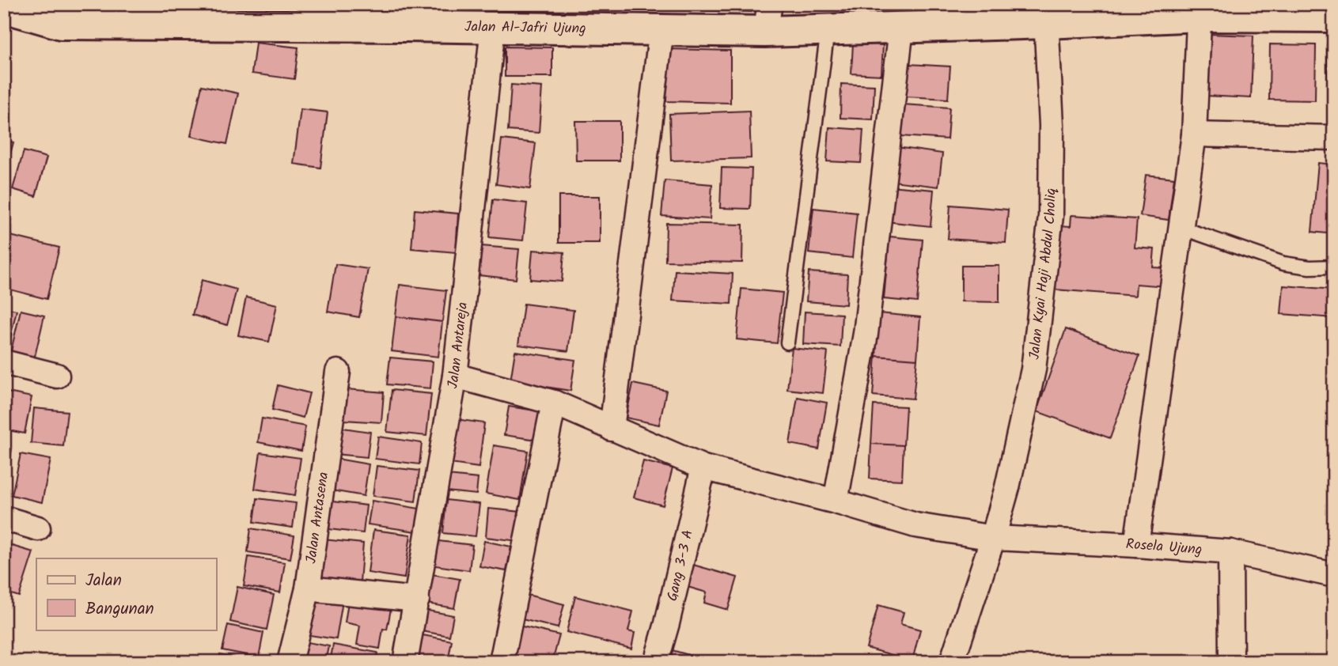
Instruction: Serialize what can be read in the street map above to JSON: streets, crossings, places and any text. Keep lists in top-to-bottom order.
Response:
{
  "streets": {
    "street": [
      "Jalan Al-Jafri Ujung",
      "Jalan Kyai Haji Abdul Choliq",
      "Jalan Antareja",
      "Jalan Antasena",
      "Rosela Ujung",
      "Gang 3-3 A"
    ]
  },
  "crossings": [
    ["Jalan Al-Jafri Ujung", "Jalan Kyai Haji Abdul Choliq"],
    ["Jalan Al-Jafri Ujung", "Jalan Antareja"],
    ["Jalan Kyai Haji Abdul Choliq", "Rosela Ujung"],
    ["Jalan Antareja", "Rosela Ujung"],
    ["Rosela Ujung", "Gang 3-3 A"]
  ],
  "legend": ["Jalan", "Bangunan"]
}
